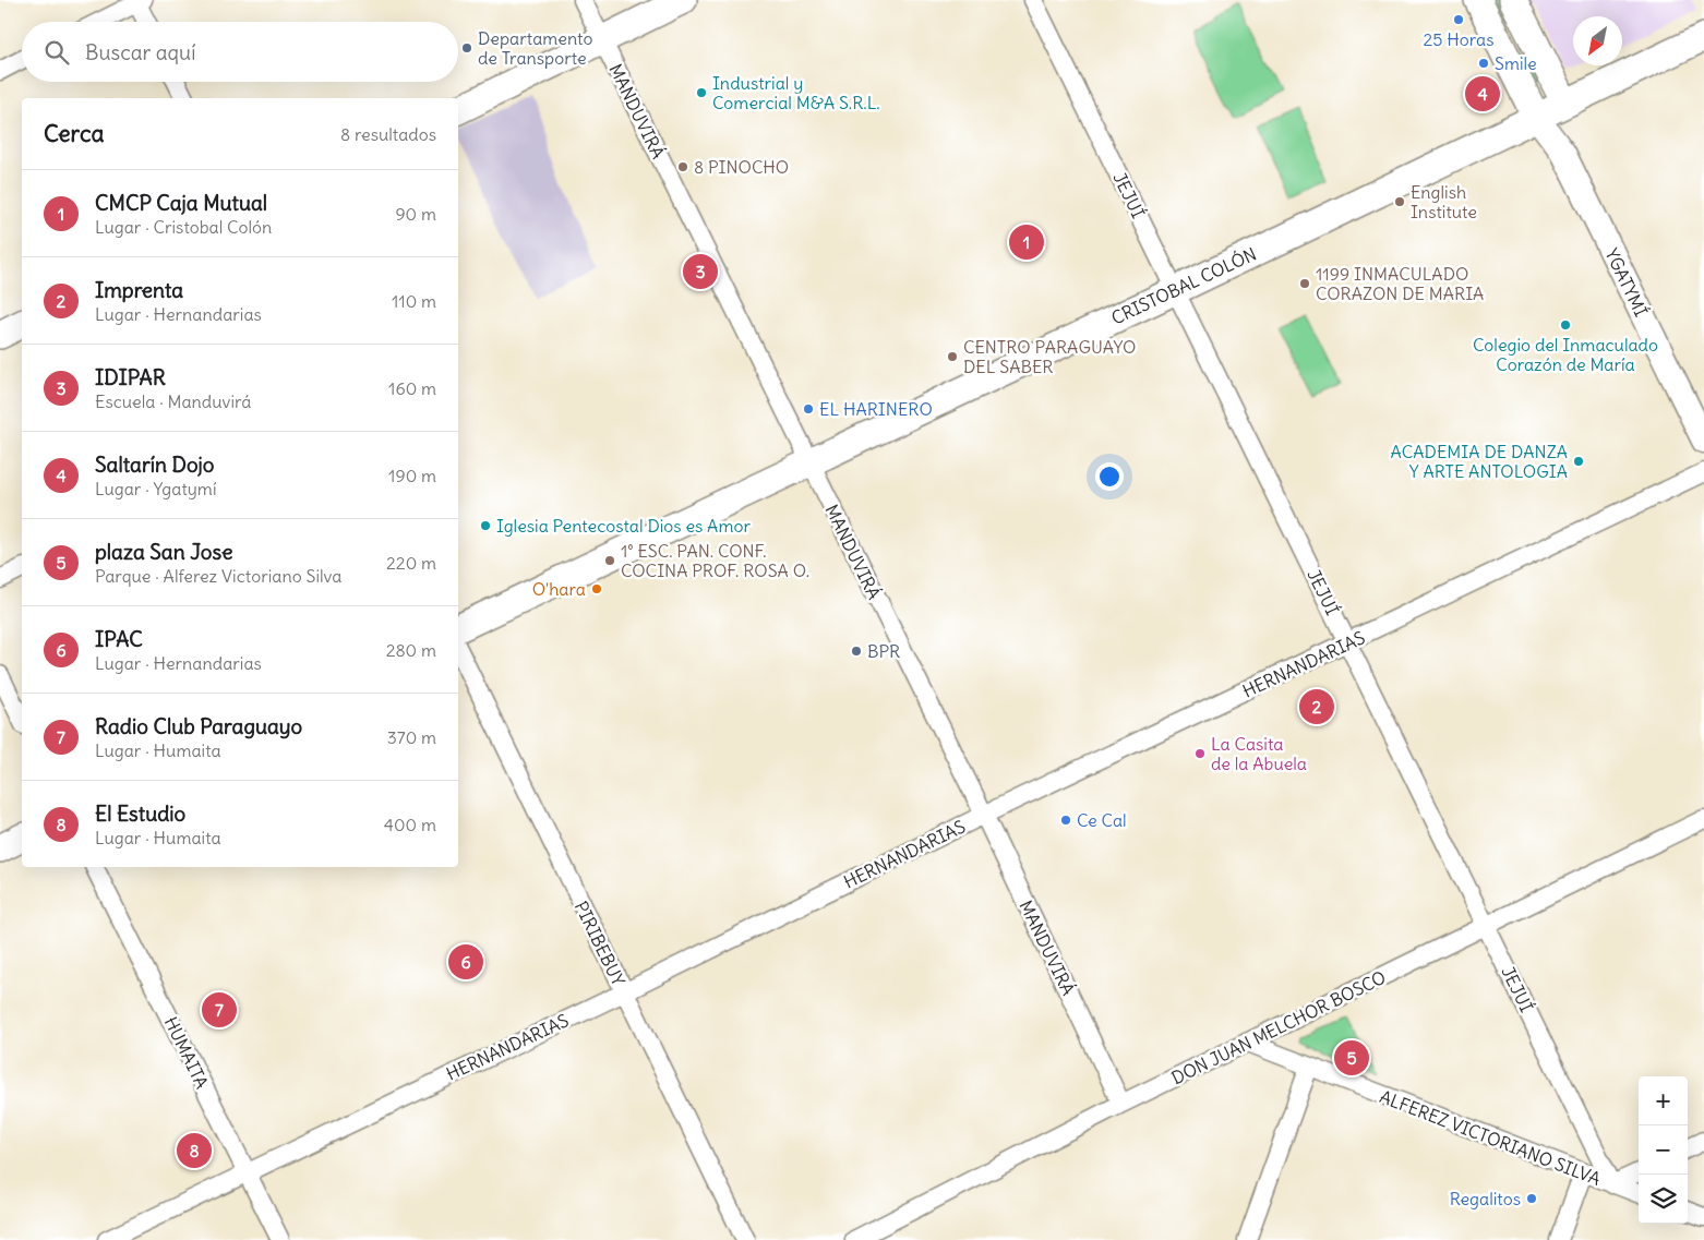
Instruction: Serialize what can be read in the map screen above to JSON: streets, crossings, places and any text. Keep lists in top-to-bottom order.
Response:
{
  "streets": {
    "main road": ["YGATYMÍ", "CRISTOBAL COLÓN"],
    "street": [
      "MANDUVIRÁ",
      "JEJUÍ",
      "HERNANDARIAS",
      "PIRIBEBUY",
      "DON JUAN MELCHOR BOSCO",
      "HUMAITA",
      "ALFEREZ VICTORIANO SILVA"
    ]
  },
  "crossings": [
    ["MANDUVIRÁ", "CRISTOBAL COLÓN"],
    ["MANDUVIRÁ", "HERNANDARIAS"],
    ["MANDUVIRÁ", "DON JUAN MELCHOR BOSCO"],
    ["JEJUÍ", "CRISTOBAL COLÓN"],
    ["JEJUÍ", "HERNANDARIAS"],
    ["JEJUÍ", "DON JUAN MELCHOR BOSCO"],
    ["JEJUÍ", "ALFEREZ VICTORIANO SILVA"],
    ["YGATYMÍ", "CRISTOBAL COLÓN"],
    ["HERNANDARIAS", "PIRIBEBUY"],
    ["HERNANDARIAS", "HUMAITA"],
    ["DON JUAN MELCHOR BOSCO", "ALFEREZ VICTORIANO SILVA"]
  ],
  "places": [
    "25 Horas",
    "Departamento de Transporte",
    "Smile",
    "Industrial y Comercial M&A S.R.L.",
    "8 PINOCHO",
    "English Institute",
    "1199 INMACULADO CORAZON DE MARIA",
    "Colegio del Inmaculado Corazón de María",
    "CENTRO PARAGUAYO DEL SABER",
    "EL HARINERO",
    "ACADEMIA DE DANZA Y ARTE ANTOLOGIA",
    "Iglesia Pentecostal Dios es Amor",
    "1° ESC. PAN. CONF. COCINA PROF. ROSA O.",
    "O'hara",
    "BPR",
    "La Casita de la Abuela",
    "Ce Cal",
    "Regalitos"
  ],
  "north": "bottom left",
  "page": {
    "search": "Buscar aquí",
    "pins": [
      "4",
      "1",
      "3",
      "2",
      "6",
      "7",
      "5",
      "8"
    ],
    "heading": ["Cerca", "8 resultados"],
    "list": [
      {
        "mark": "1",
        "name": "CMCP Caja Mutual",
        "note": "Lugar · Cristobal Colón",
        "value": "90 m"
      },
      {
        "mark": "2",
        "name": "Imprenta",
        "note": "Lugar · Hernandarias",
        "value": "110 m"
      },
      {
        "mark": "3",
        "name": "IDIPAR",
        "note": "Escuela · Manduvirá",
        "value": "160 m"
      },
      {
        "mark": "4",
        "name": "Saltarín Dojo",
        "note": "Lugar · Ygatymí",
        "value": "190 m"
      },
      {
        "mark": "5",
        "name": "plaza San Jose",
        "note": "Parque · Alferez Victoriano Silva",
        "value": "220 m"
      },
      {
        "mark": "6",
        "name": "IPAC",
        "note": "Lugar · Hernandarias",
        "value": "280 m"
      },
      {
        "mark": "7",
        "name": "Radio Club Paraguayo",
        "note": "Lugar · Humaita",
        "value": "370 m"
      },
      {
        "mark": "8",
        "name": "El Estudio",
        "note": "Lugar · Humaita",
        "value": "400 m"
      }
    ],
    "map_buttons": ["+", "−"]
  }
}
